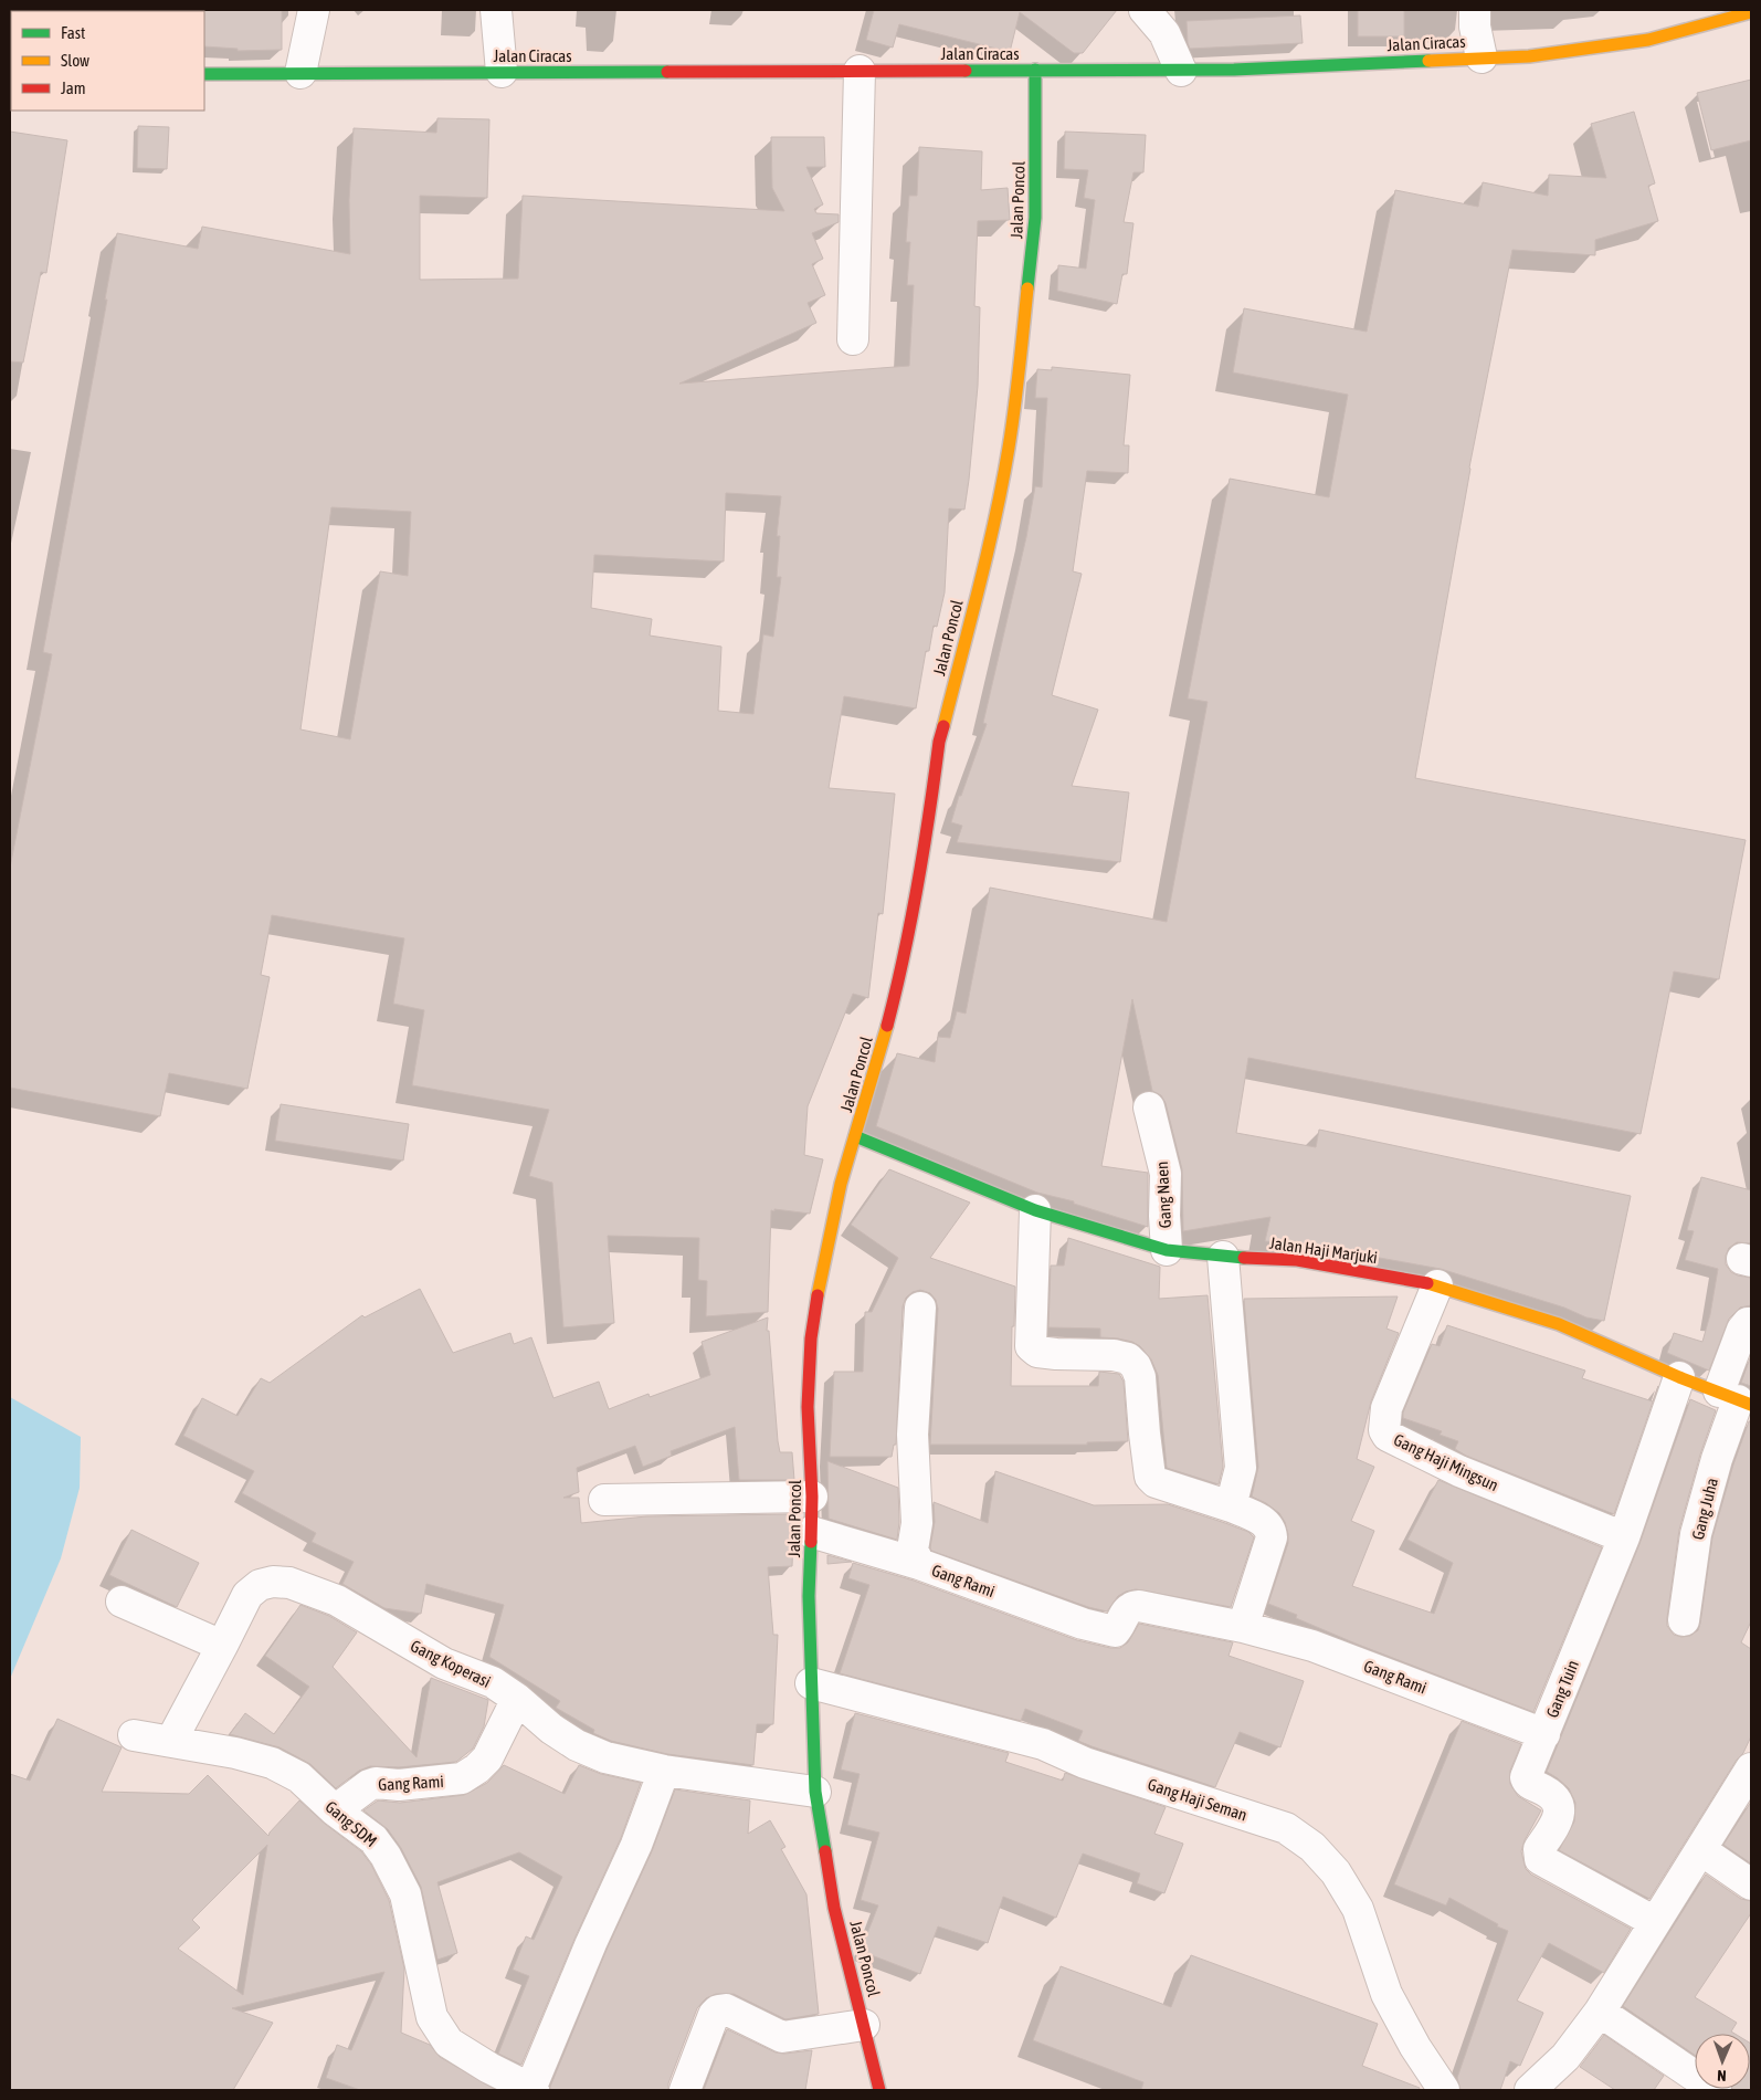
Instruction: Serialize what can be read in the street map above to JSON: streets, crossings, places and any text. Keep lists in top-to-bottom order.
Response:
{
  "streets": {
    "street": [
      "Jalan Ciracas",
      "Jalan Poncol",
      "Gang Naen",
      "Jalan Haji Marjuki",
      "Gang Haji Mingsun",
      "Gang Juha",
      "Gang Rami",
      "Gang Koperasi",
      "Gang Tuin",
      "Gang Haji Seman",
      "Gang SDM"
    ]
  },
  "crossings": [
    ["Jalan Ciracas", "Jalan Poncol"],
    ["Jalan Poncol", "Jalan Haji Marjuki"],
    ["Jalan Poncol", "Gang Koperasi"],
    ["Jalan Poncol", "Gang Haji Seman"],
    ["Gang Naen", "Jalan Haji Marjuki"],
    ["Jalan Haji Marjuki", "Gang Haji Mingsun"],
    ["Jalan Haji Marjuki", "Gang Juha"],
    ["Jalan Haji Marjuki", "Gang Tuin"],
    ["Gang Haji Mingsun", "Gang Tuin"],
    ["Gang Rami", "Gang Koperasi"],
    ["Gang Rami", "Gang Tuin"],
    ["Gang Rami", "Gang SDM"],
    ["Gang Koperasi", "Gang SDM"]
  ],
  "legend": ["Fast", "Slow", "Jam"],
  "north": "bottom"
}
